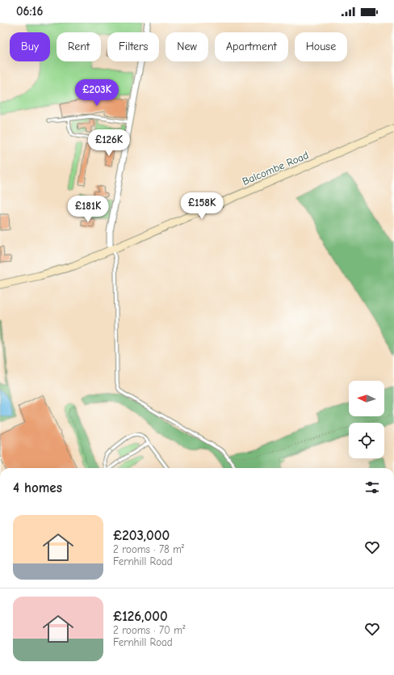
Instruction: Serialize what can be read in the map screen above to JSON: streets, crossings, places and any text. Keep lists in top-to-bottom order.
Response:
{
  "streets": {
    "main road": ["Balcombe Road"]
  },
  "north": "left",
  "page": {
    "status": "06:16",
    "chip": [
      "Buy",
      "Rent",
      "Filters",
      "New",
      "Apartment",
      "House"
    ],
    "price": [
      "£203K",
      "£126K",
      "£158K",
      "£181K"
    ],
    "heading": "4 homes",
    "list": [
      {
        "name": "£203,000",
        "note": "2 rooms · 78 m² · Fernhill Road"
      },
      {
        "name": "£126,000",
        "note": "2 rooms · 70 m² · Fernhill Road"
      }
    ]
  }
}
